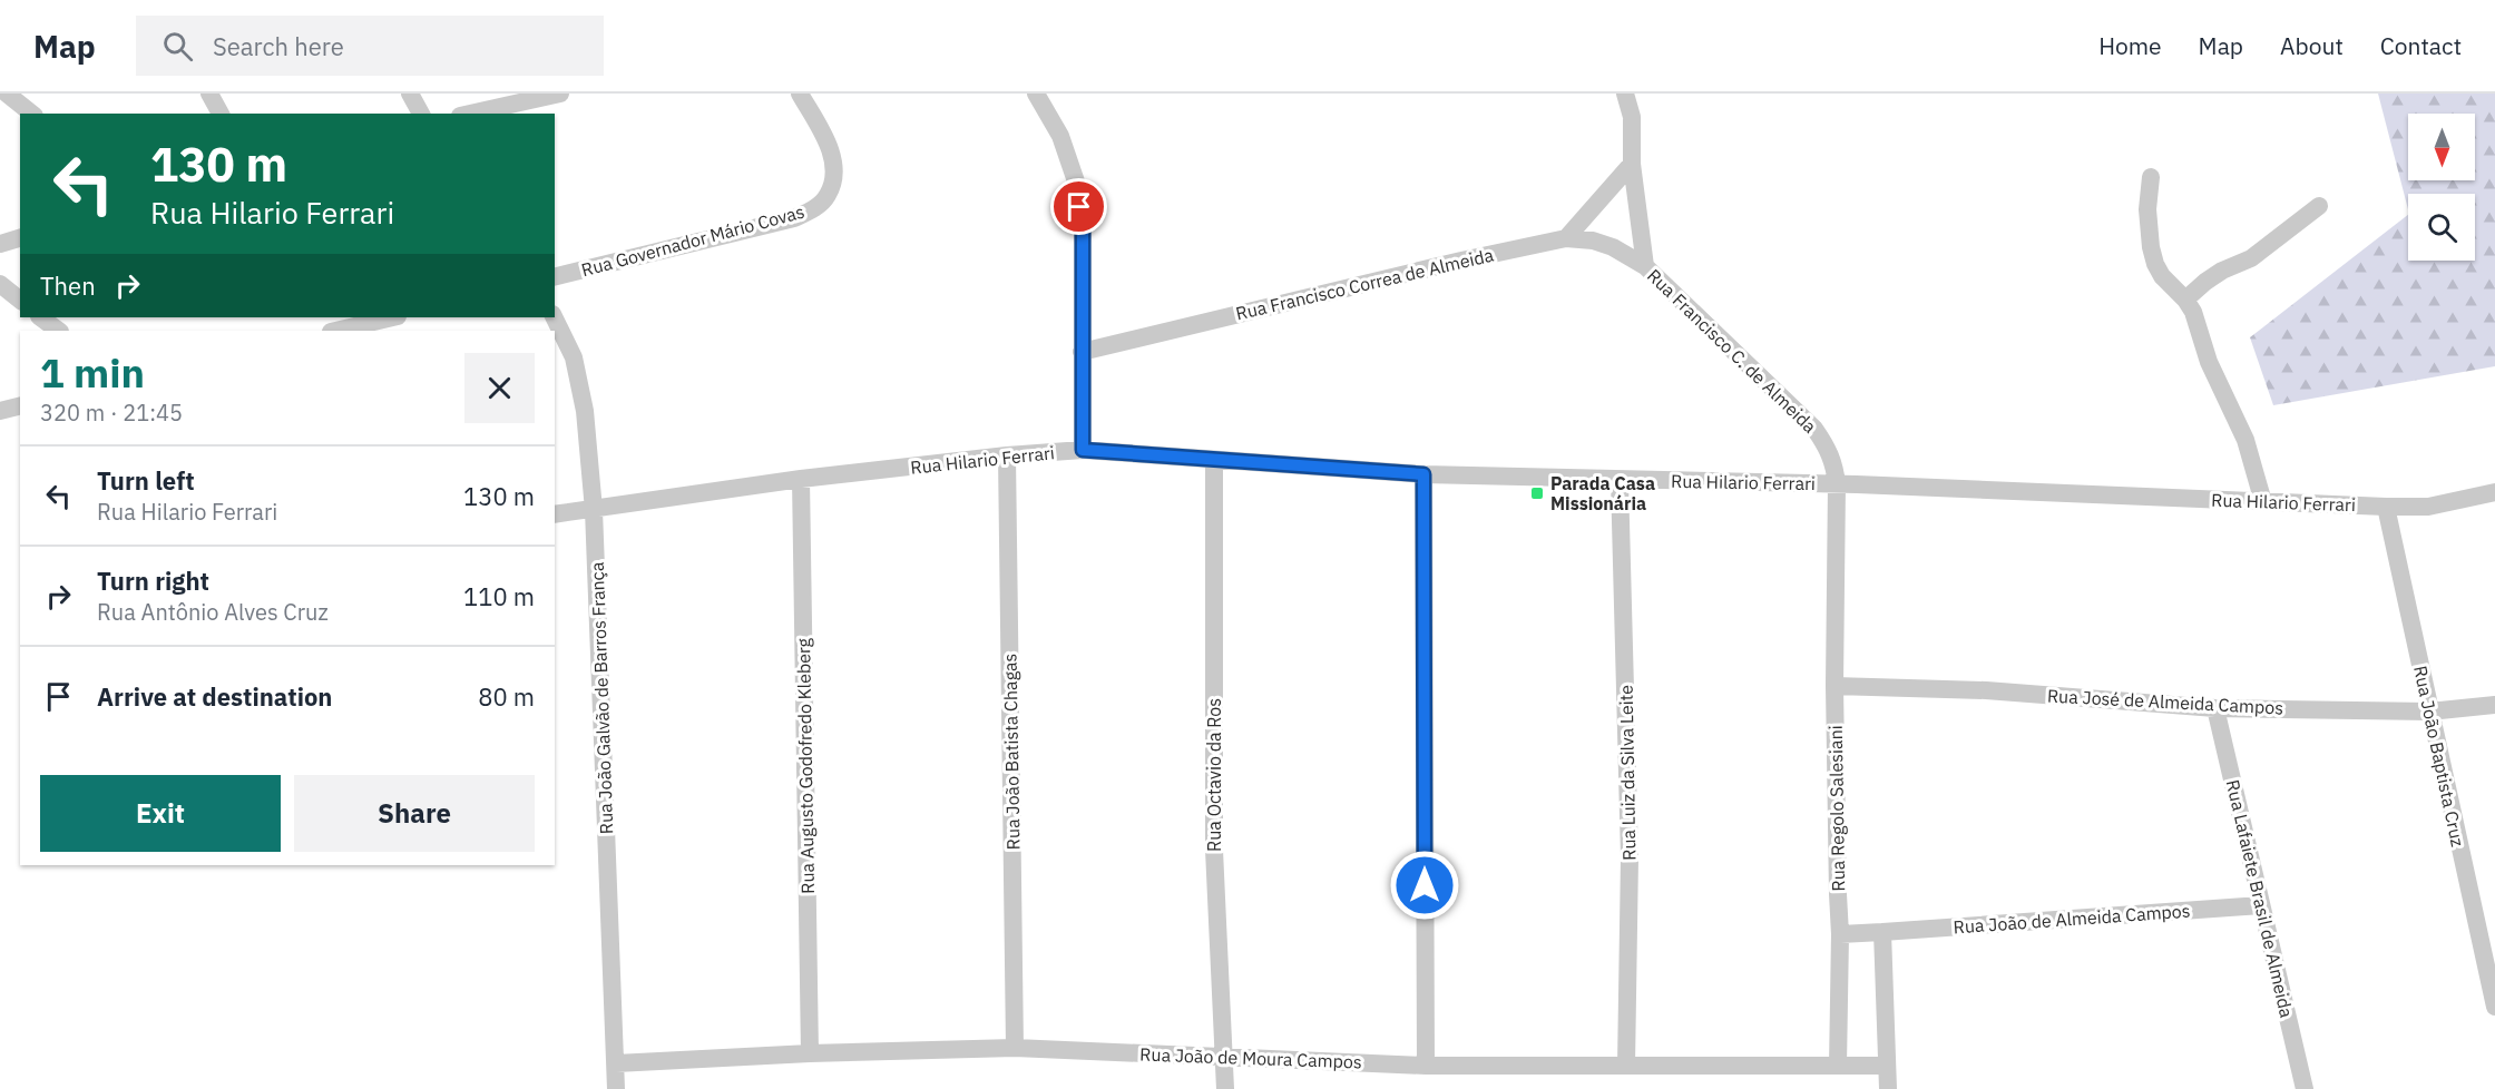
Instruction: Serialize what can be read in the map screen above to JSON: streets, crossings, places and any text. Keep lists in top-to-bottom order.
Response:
{
  "streets": {
    "street": [
      "Rua Governador Mário Covas",
      "Rua Francisco Correa de Almeida",
      "Rua Francisco C. de Almeida",
      "Rua Hilario Ferrari",
      "Rua João Galvão de Barros França",
      "Rua José de Almeida Campos",
      "Rua João Batista Chagas",
      "Rua João Baptista Cruz",
      "Rua Augusto Godofredo Kleberg",
      "Rua Luiz da Silva Leite",
      "Rua Octavio da Ros",
      "Rua Regolo Salesiani",
      "Rua Lafaiete Brasil de Almeida",
      "Rua João de Almeida Campos",
      "Rua João de Moura Campos"
    ]
  },
  "crossings": [
    ["Rua Francisco Correa de Almeida", "Rua Francisco C. de Almeida"],
    ["Rua Francisco C. de Almeida", "Rua Hilario Ferrari"],
    ["Rua Francisco C. de Almeida", "Rua Regolo Salesiani"],
    ["Rua Hilario Ferrari", "Rua João Galvão de Barros França"],
    ["Rua Hilario Ferrari", "Rua João Batista Chagas"],
    ["Rua Hilario Ferrari", "Rua João Baptista Cruz"],
    ["Rua Hilario Ferrari", "Rua Augusto Godofredo Kleberg"],
    ["Rua Hilario Ferrari", "Rua Luiz da Silva Leite"],
    ["Rua Hilario Ferrari", "Rua Octavio da Ros"],
    ["Rua Hilario Ferrari", "Rua Regolo Salesiani"],
    ["Rua João Galvão de Barros França", "Rua João de Moura Campos"],
    ["Rua José de Almeida Campos", "Rua João Baptista Cruz"],
    ["Rua José de Almeida Campos", "Rua Regolo Salesiani"],
    ["Rua José de Almeida Campos", "Rua Lafaiete Brasil de Almeida"],
    ["Rua João Batista Chagas", "Rua João de Moura Campos"],
    ["Rua Augusto Godofredo Kleberg", "Rua João de Moura Campos"],
    ["Rua Luiz da Silva Leite", "Rua João de Moura Campos"],
    ["Rua Octavio da Ros", "Rua João de Moura Campos"],
    ["Rua Regolo Salesiani", "Rua João de Moura Campos"],
    ["Rua Lafaiete Brasil de Almeida", "Rua João de Almeida Campos"]
  ],
  "places": {
    "transit": ["Parada Casa Missionária"]
  },
  "north": "bottom",
  "page": {
    "header": "Map",
    "search": "Search here",
    "nav": [
      "Home",
      "Map",
      "About",
      "Contact"
    ],
    "turn": ["130 m", "Rua Hilario Ferrari"],
    "then": "Then",
    "heading": ["1 min", "320 m · 21:45"],
    "list": [
      {
        "name": "Turn left",
        "note": "Rua Hilario Ferrari",
        "value": "130 m"
      },
      {
        "name": "Turn right",
        "note": "Rua Antônio Alves Cruz",
        "value": "110 m"
      },
      {
        "name": "Arrive at destination",
        "value": "80 m"
      }
    ],
    "buttons": ["Exit", "Share"]
  }
}
